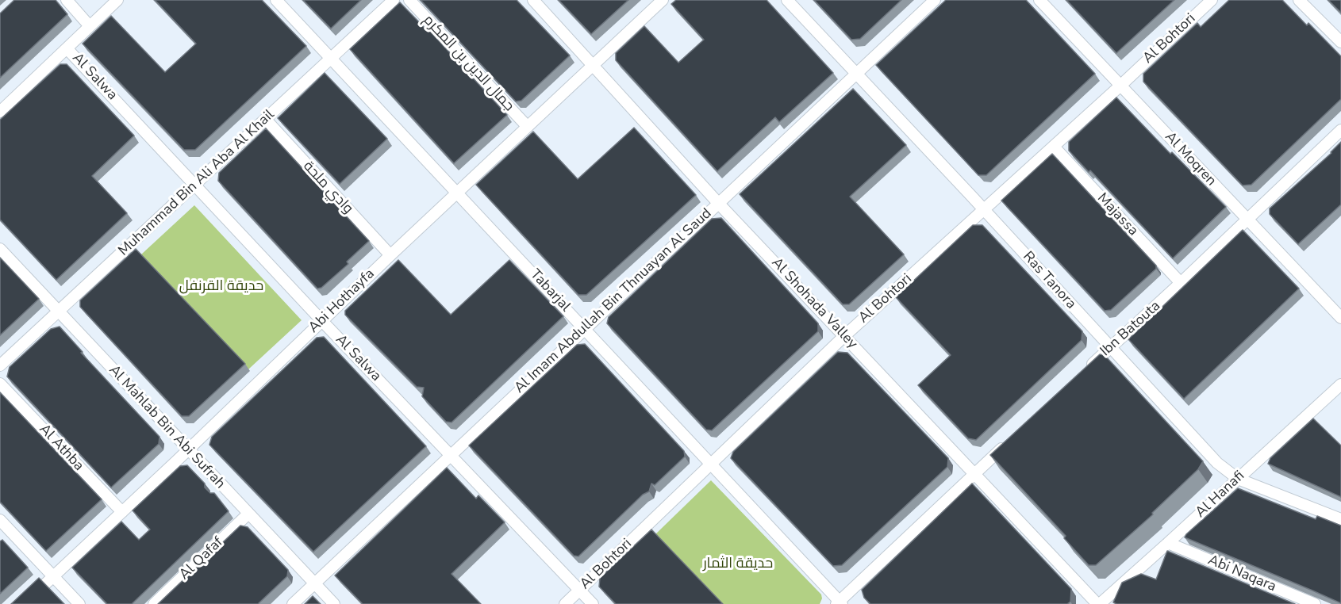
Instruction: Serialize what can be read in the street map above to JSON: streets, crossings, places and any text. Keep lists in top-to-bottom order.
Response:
{
  "streets": {
    "street": [
      "Al Bohtori",
      "جمال الدين بن المكرم",
      "Al Salwa",
      "Al Moqren",
      "Muhammad Bin Ali Aba Al Khail",
      "وادي ملحة",
      "Majassa",
      "Ras Tanora",
      "Tabarjal",
      "Abi Hothayfa",
      "Al Imam Abdullah Bin Thnuayan Al Saud",
      "Al Shohada Valley",
      "Ibn Batouta",
      "Al Mahlab Bin Abi Sufrah",
      "Al Athba",
      "Al Hanafi",
      "Al Qafaf",
      "Abi Naqara"
    ]
  },
  "crossings": [
    ["Al Bohtori", "Al Salwa"],
    ["Al Bohtori", "Al Moqren"],
    ["Al Bohtori", "Majassa"],
    ["Al Bohtori", "Ras Tanora"],
    ["Al Bohtori", "Tabarjal"],
    ["Al Bohtori", "Al Shohada Valley"],
    ["جمال الدين بن المكرم", "Abi Hothayfa"],
    ["Al Salwa", "Muhammad Bin Ali Aba Al Khail"],
    ["Al Salwa", "Abi Hothayfa"],
    ["Al Salwa", "Al Imam Abdullah Bin Thnuayan Al Saud"],
    ["Al Moqren", "Ibn Batouta"],
    ["Muhammad Bin Ali Aba Al Khail", "وادي ملحة"],
    ["Muhammad Bin Ali Aba Al Khail", "Tabarjal"],
    ["Muhammad Bin Ali Aba Al Khail", "Al Mahlab Bin Abi Sufrah"],
    ["وادي ملحة", "Abi Hothayfa"],
    ["Majassa", "Ibn Batouta"],
    ["Ras Tanora", "Al Imam Abdullah Bin Thnuayan Al Saud"],
    ["Ras Tanora", "Ibn Batouta"],
    ["Ras Tanora", "Al Hanafi"],
    ["Tabarjal", "Abi Hothayfa"],
    ["Tabarjal", "Al Imam Abdullah Bin Thnuayan Al Saud"],
    ["Abi Hothayfa", "Al Shohada Valley"],
    ["Abi Hothayfa", "Al Mahlab Bin Abi Sufrah"],
    ["Abi Hothayfa", "Al Athba"],
    ["Al Imam Abdullah Bin Thnuayan Al Saud", "Al Shohada Valley"],
    ["Al Imam Abdullah Bin Thnuayan Al Saud", "Al Mahlab Bin Abi Sufrah"],
    ["Al Shohada Valley", "Al Hanafi"],
    ["Al Mahlab Bin Abi Sufrah", "Al Qafaf"],
    ["Al Hanafi", "Abi Naqara"]
  ],
  "parks": ["حديقة القرنفل", "حديقة الثمار"]
}
